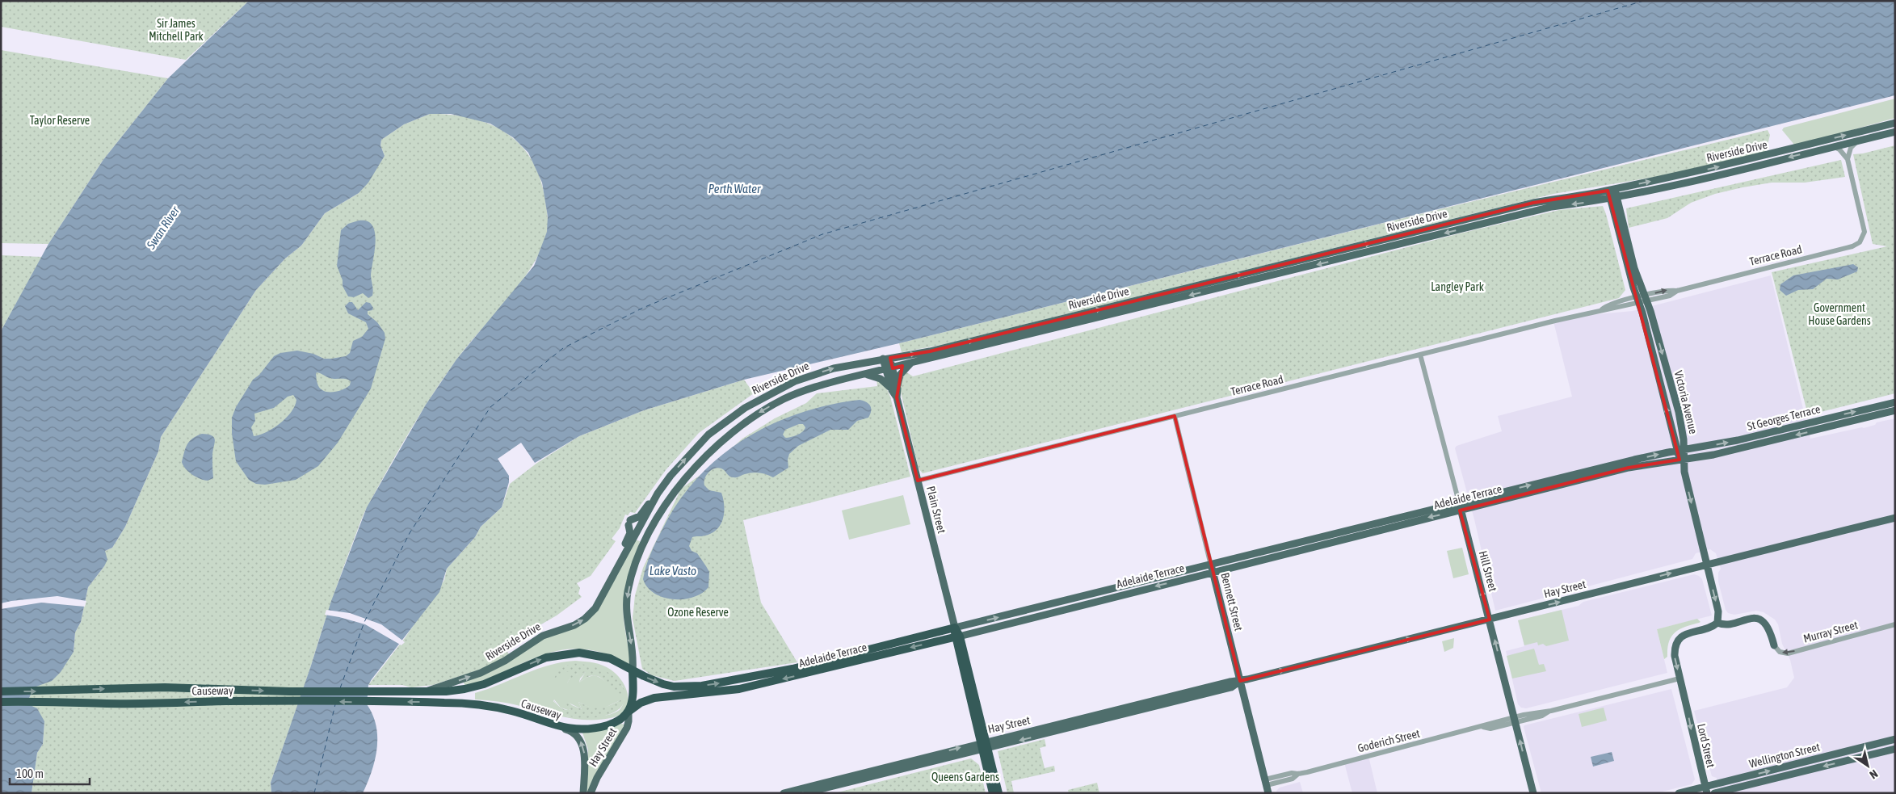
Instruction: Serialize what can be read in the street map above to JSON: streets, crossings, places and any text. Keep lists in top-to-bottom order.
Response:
{
  "streets": {
    "highway": ["Adelaide Terrace", "Plain Street", "Causeway"],
    "main road": [
      "Riverside Drive",
      "Victoria Avenue",
      "St Georges Terrace",
      "Hill Street",
      "Hay Street",
      "Bennett Street",
      "Lord Street",
      "Wellington Street"
    ],
    "street": ["Terrace Road", "Murray Street", "Goderich Street"]
  },
  "crossings": [
    ["Riverside Drive", "Victoria Avenue"],
    ["Riverside Drive", "Adelaide Terrace"],
    ["Riverside Drive", "Plain Street"],
    ["Riverside Drive", "Causeway"],
    ["Terrace Road", "Victoria Avenue"],
    ["Terrace Road", "Plain Street"],
    ["Terrace Road", "Hill Street"],
    ["Terrace Road", "Bennett Street"],
    ["Victoria Avenue", "St Georges Terrace"],
    ["Victoria Avenue", "Adelaide Terrace"],
    ["Victoria Avenue", "Hay Street"],
    ["Victoria Avenue", "Lord Street"],
    ["St Georges Terrace", "Adelaide Terrace"],
    ["Adelaide Terrace", "Plain Street"],
    ["Adelaide Terrace", "Hill Street"],
    ["Adelaide Terrace", "Hay Street"],
    ["Adelaide Terrace", "Bennett Street"],
    ["Adelaide Terrace", "Causeway"],
    ["Plain Street", "Hay Street"],
    ["Hill Street", "Hay Street"],
    ["Hill Street", "Goderich Street"],
    ["Hay Street", "Bennett Street"],
    ["Hay Street", "Causeway"],
    ["Bennett Street", "Goderich Street"],
    ["Goderich Street", "Lord Street"],
    ["Lord Street", "Wellington Street"]
  ],
  "one_way": [
    "Victoria Avenue",
    "Hill Street",
    "Hay Street",
    "Murray Street",
    "Lord Street"
  ],
  "water": ["Perth Water", "Swan River", "Lake Vasto"],
  "parks": [
    "Sir James Mitchell Park",
    "Taylor Reserve",
    "Langley Park",
    "Government House Gardens",
    "Ozone Reserve",
    "Queens Gardens"
  ],
  "scale_bar": "100 m",
  "north": "bottom right"
}
